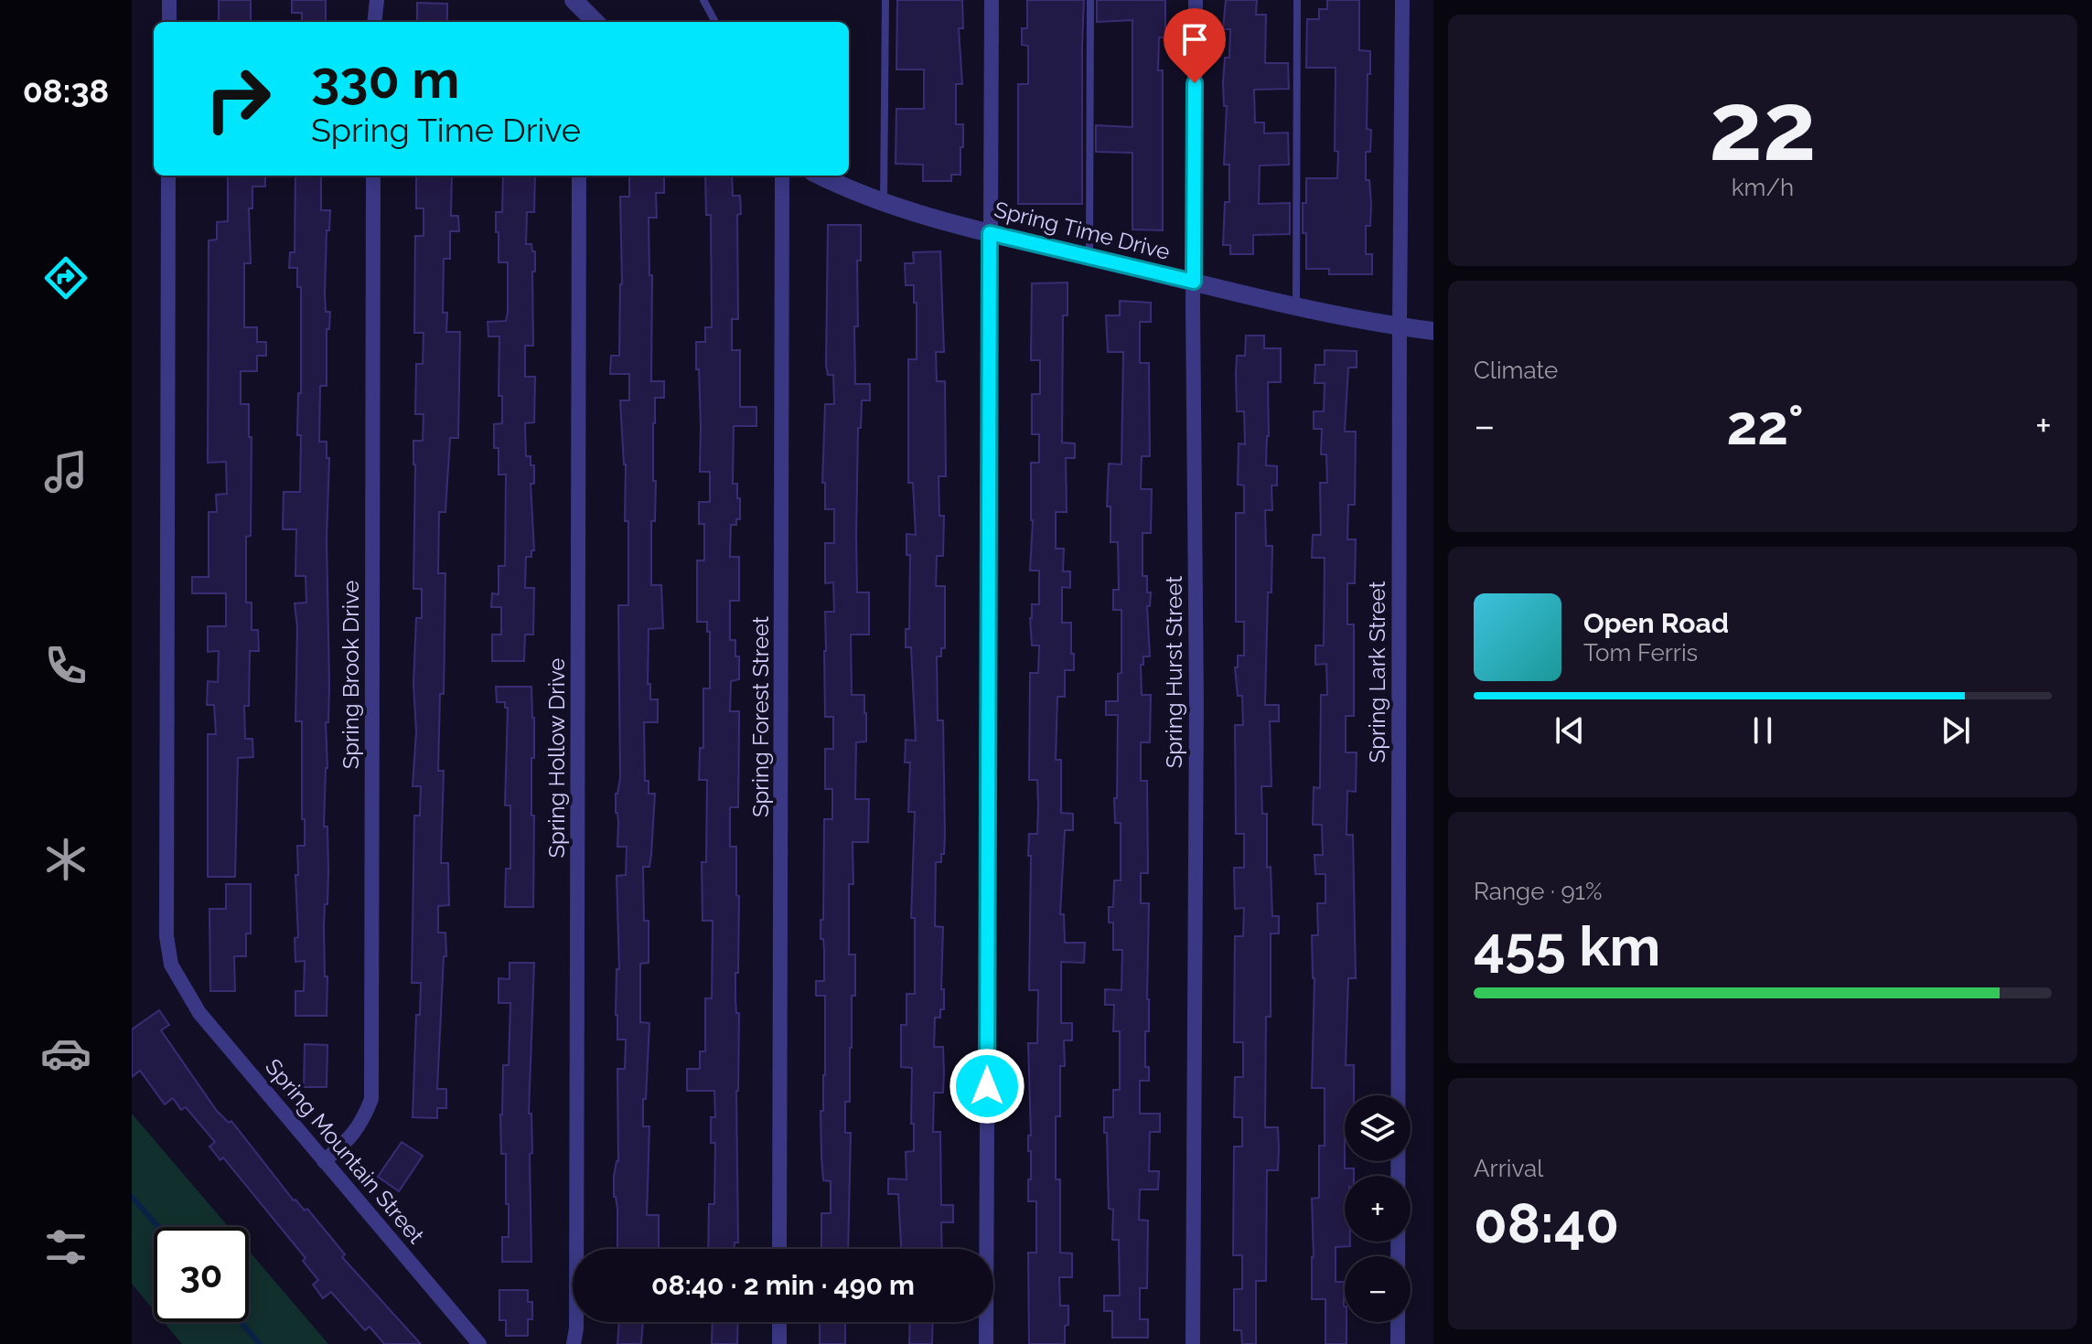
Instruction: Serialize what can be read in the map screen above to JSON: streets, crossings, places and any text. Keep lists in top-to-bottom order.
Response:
{
  "streets": {
    "street": [
      "Spring Time Drive",
      "Spring Hurst Street",
      "Spring Lark Street",
      "Spring Brook Drive",
      "Spring Forest Street",
      "Spring Hollow Drive",
      "Spring Mountain Street"
    ]
  },
  "crossings": [
    ["Spring Time Drive", "Spring Hurst Street"],
    ["Spring Time Drive", "Spring Lark Street"],
    ["Spring Brook Drive", "Spring Mountain Street"]
  ],
  "page": {
    "tabs": "08:38",
    "tile": [
      ["22", "km/h"],
      "Climate",
      ["Range · 91%", "455 km"],
      ["Arrival", "08:40"]
    ],
    "turn": ["330 m", "Spring Time Drive"],
    "heat": ["−", "22°", "+"],
    "song": ["Open Road", "Tom Ferris"],
    "map_buttons": ["+", "−"],
    "limit": "30",
    "trip": "08:40 · 2 min · 490 m"
  }
}
